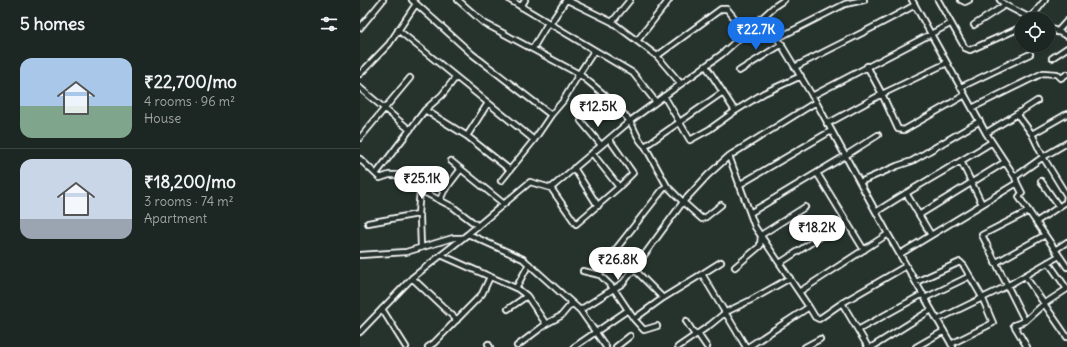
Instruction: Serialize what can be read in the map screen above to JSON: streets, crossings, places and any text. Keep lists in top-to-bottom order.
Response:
{
  "page": {
    "heading": "5 homes",
    "price": [
      "₹22.7K",
      "₹12.5K",
      "₹25.1K",
      "₹18.2K",
      "₹26.8K"
    ],
    "list": [
      {
        "name": "₹22,700/mo",
        "note": "4 rooms · 96 m² · House"
      },
      {
        "name": "₹18,200/mo",
        "note": "3 rooms · 74 m² · Apartment"
      }
    ]
  }
}
